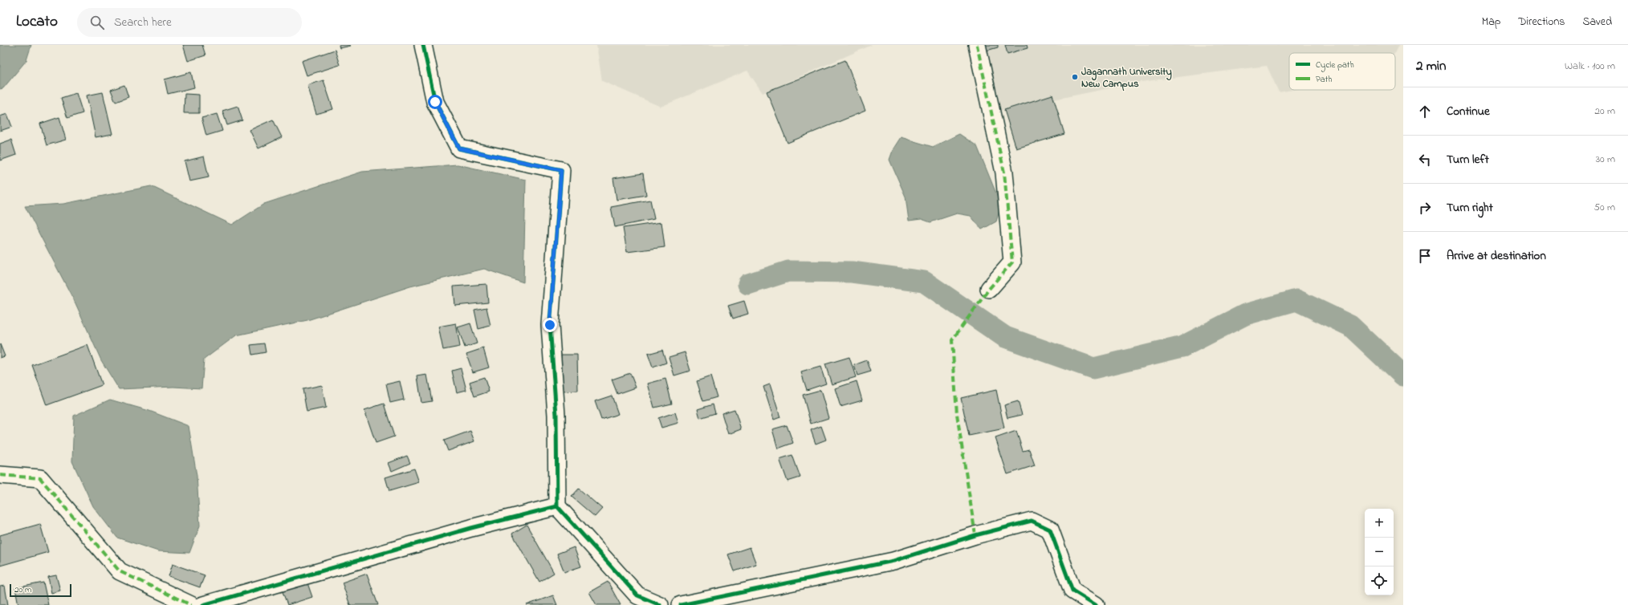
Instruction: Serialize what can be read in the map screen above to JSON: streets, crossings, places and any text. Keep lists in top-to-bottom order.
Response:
{
  "places": ["Jagannath University New Campus"],
  "legend": ["Cycle path", "Path"],
  "scale_bar": "20 m",
  "page": {
    "header": "Locato",
    "search": "Search here",
    "nav": ["Map", "Directions", "Saved"],
    "heading": ["2 min", "Walk · 100 m"],
    "list": [
      ["Continue", "20 m"],
      ["Turn left", "30 m"],
      ["Turn right", "50 m"],
      "Arrive at destination"
    ],
    "map_buttons": ["+", "−"],
    "scale": "20 m"
  }
}
